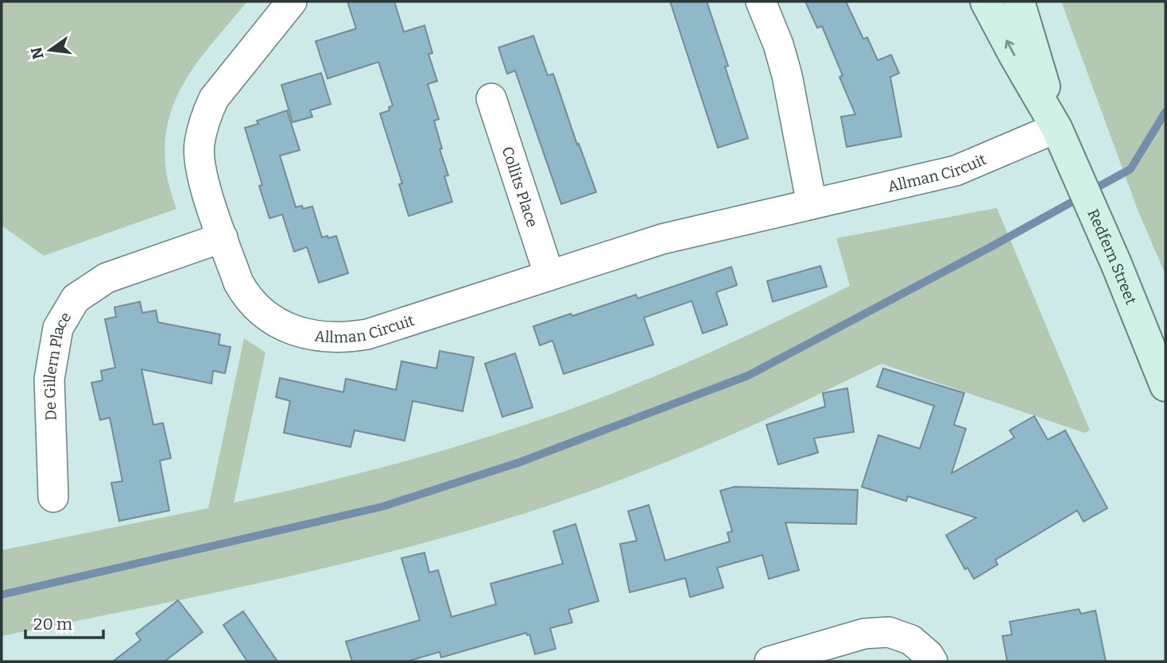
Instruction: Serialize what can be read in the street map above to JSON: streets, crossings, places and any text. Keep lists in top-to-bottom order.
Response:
{
  "streets": {
    "main road": ["Redfern Street"],
    "street": ["Allman Circuit", "Collits Place", "De Gillern Place"]
  },
  "crossings": [
    ["Allman Circuit", "Collits Place"],
    ["Allman Circuit", "Redfern Street"],
    ["Allman Circuit", "De Gillern Place"]
  ],
  "scale_bar": "20 m",
  "north": "left"
}
